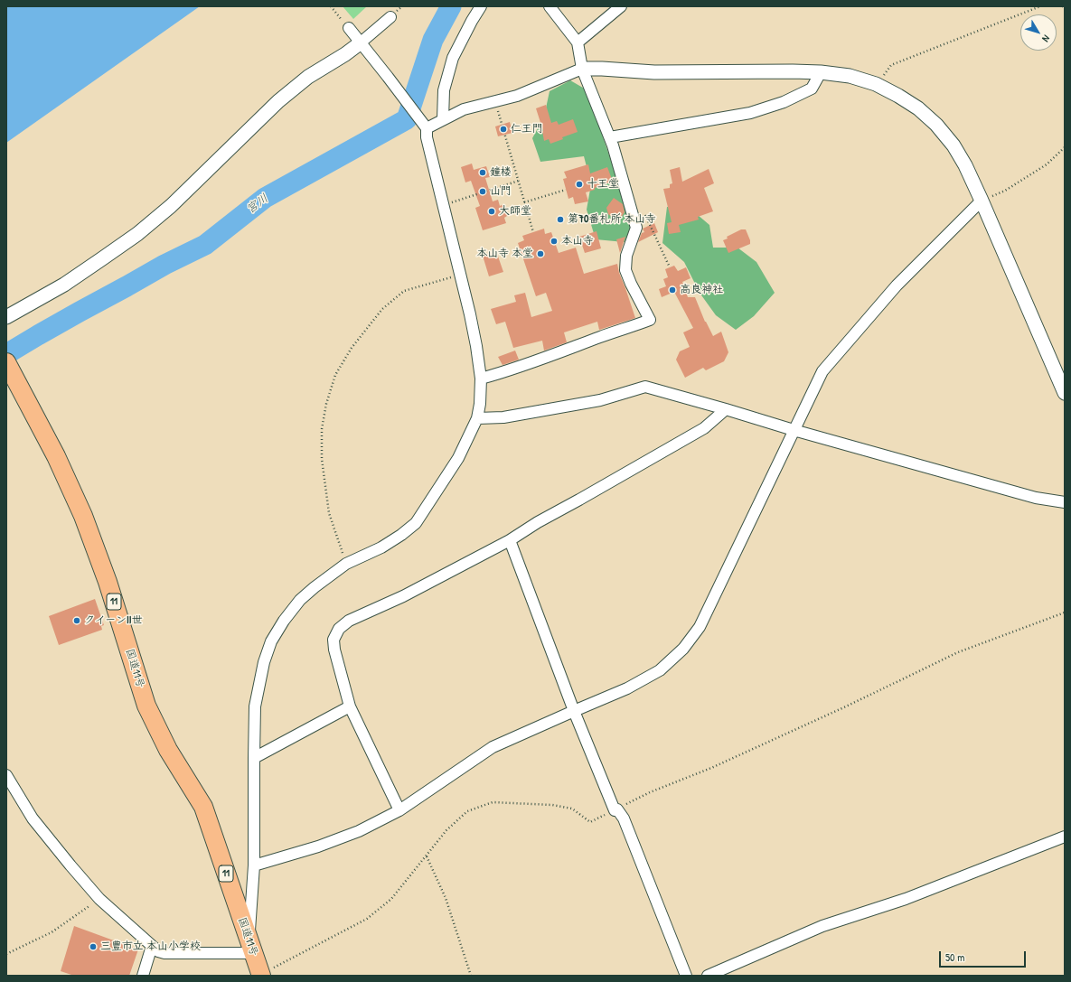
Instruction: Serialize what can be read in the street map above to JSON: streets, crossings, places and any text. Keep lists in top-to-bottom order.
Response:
{
  "streets": {
    "highway": ["11", "国道11号"]
  },
  "water": ["宮川"],
  "places": [
    "仁王門",
    "鐘楼",
    "十王堂",
    "山門",
    "大師堂",
    "第70番札所 本山寺",
    "本山寺",
    "本山寺 本堂",
    "高良神社",
    "クイーンII世",
    "三豊市立 本山小学校"
  ],
  "scale_bar": "50 m",
  "north": "bottom right"
}
